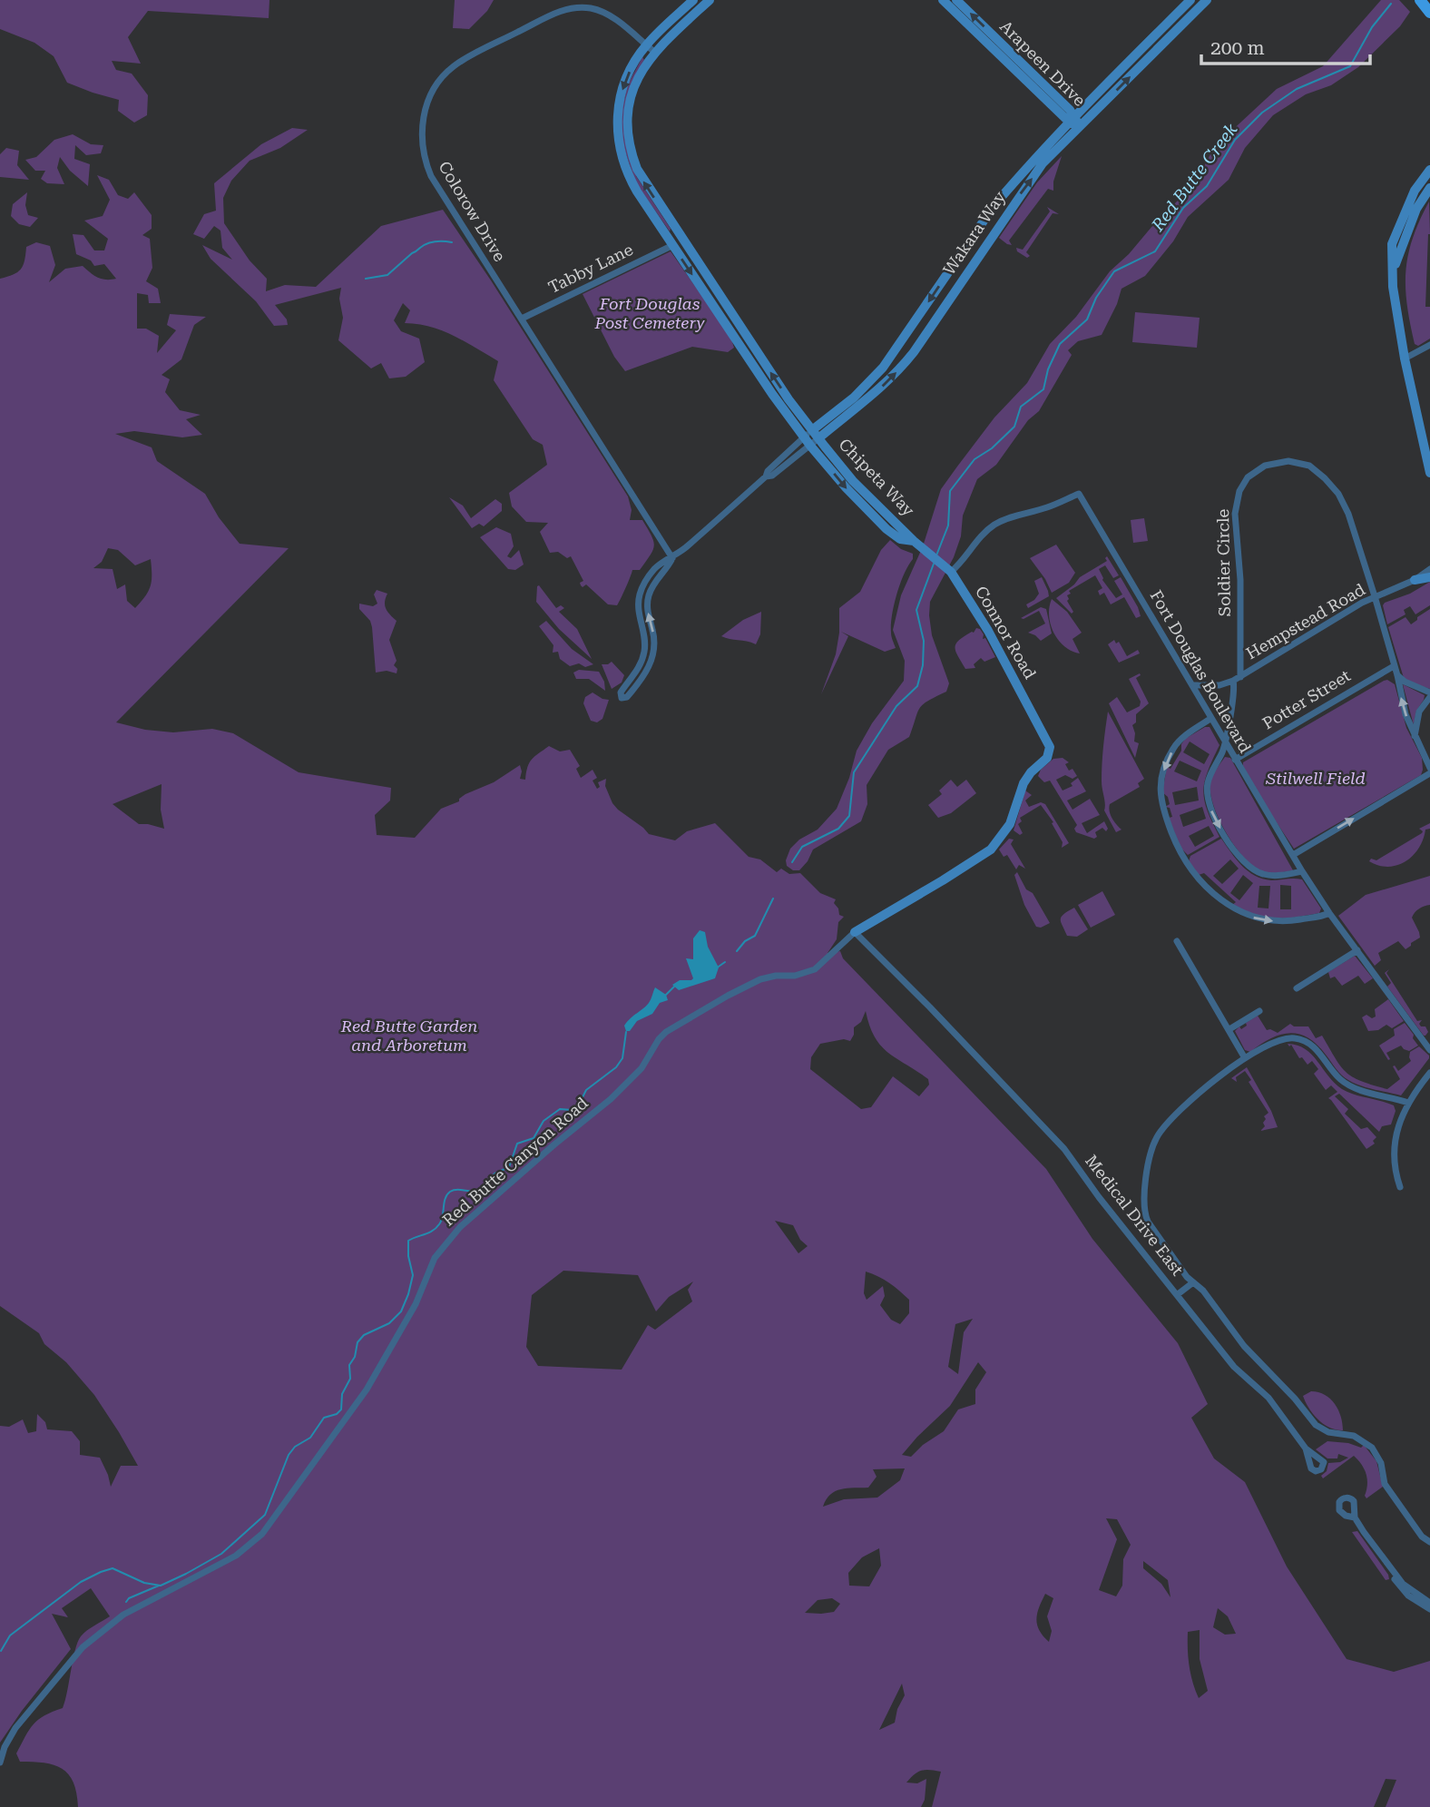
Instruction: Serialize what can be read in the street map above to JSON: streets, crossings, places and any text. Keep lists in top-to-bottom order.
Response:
{
  "streets": {
    "street": [
      "Arapeen Drive",
      "Colorow Drive",
      "Wakara Way",
      "Tabby Lane",
      "Chipeta Way",
      "Soldier Circle",
      "Hempstead Road",
      "Connor Road",
      "Fort Douglas Boulevard",
      "Potter Street",
      "Red Butte Canyon Road",
      "Medical Drive East"
    ]
  },
  "crossings": [
    ["Arapeen Drive", "Wakara Way"],
    ["Colorow Drive", "Wakara Way"],
    ["Colorow Drive", "Tabby Lane"],
    ["Colorow Drive", "Chipeta Way"],
    ["Wakara Way", "Chipeta Way"],
    ["Tabby Lane", "Chipeta Way"],
    ["Chipeta Way", "Connor Road"],
    ["Soldier Circle", "Hempstead Road"],
    ["Soldier Circle", "Potter Street"],
    ["Hempstead Road", "Fort Douglas Boulevard"],
    ["Connor Road", "Fort Douglas Boulevard"],
    ["Connor Road", "Red Butte Canyon Road"],
    ["Fort Douglas Boulevard", "Potter Street"],
    ["Red Butte Canyon Road", "Medical Drive East"]
  ],
  "water": ["Red Butte Creek"],
  "parks": ["Fort Douglas Post Cemetery", "Stilwell Field", "Red Butte Garden and Arboretum"],
  "scale_bar": "200 m"
}
